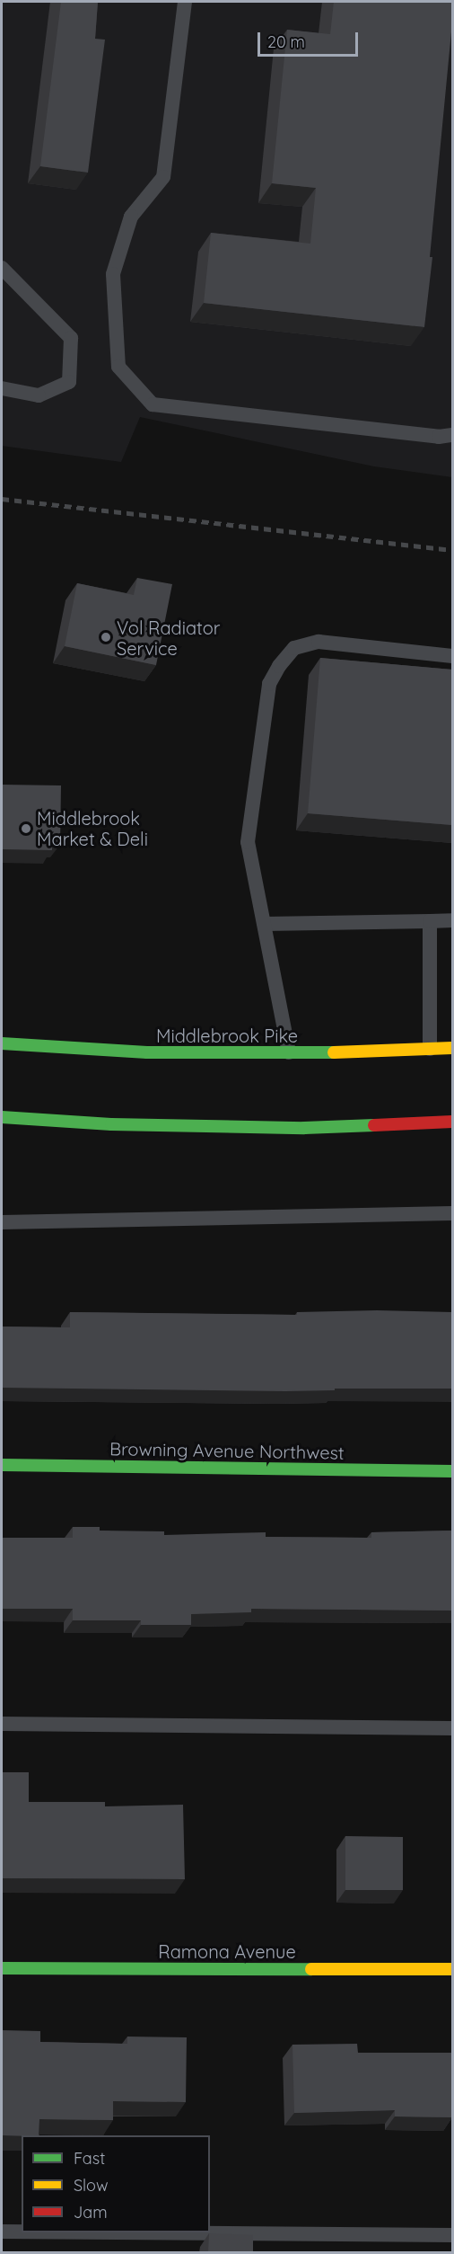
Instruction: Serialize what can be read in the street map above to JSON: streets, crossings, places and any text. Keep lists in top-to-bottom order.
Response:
{
  "streets": {
    "main road": ["Middlebrook Pike", "Browning Avenue Northwest", "Ramona Avenue"]
  },
  "places": ["Vol Radiator Service", "Middlebrook Market & Deli"],
  "legend": ["Fast", "Slow", "Jam"],
  "scale_bar": "20 m"
}
